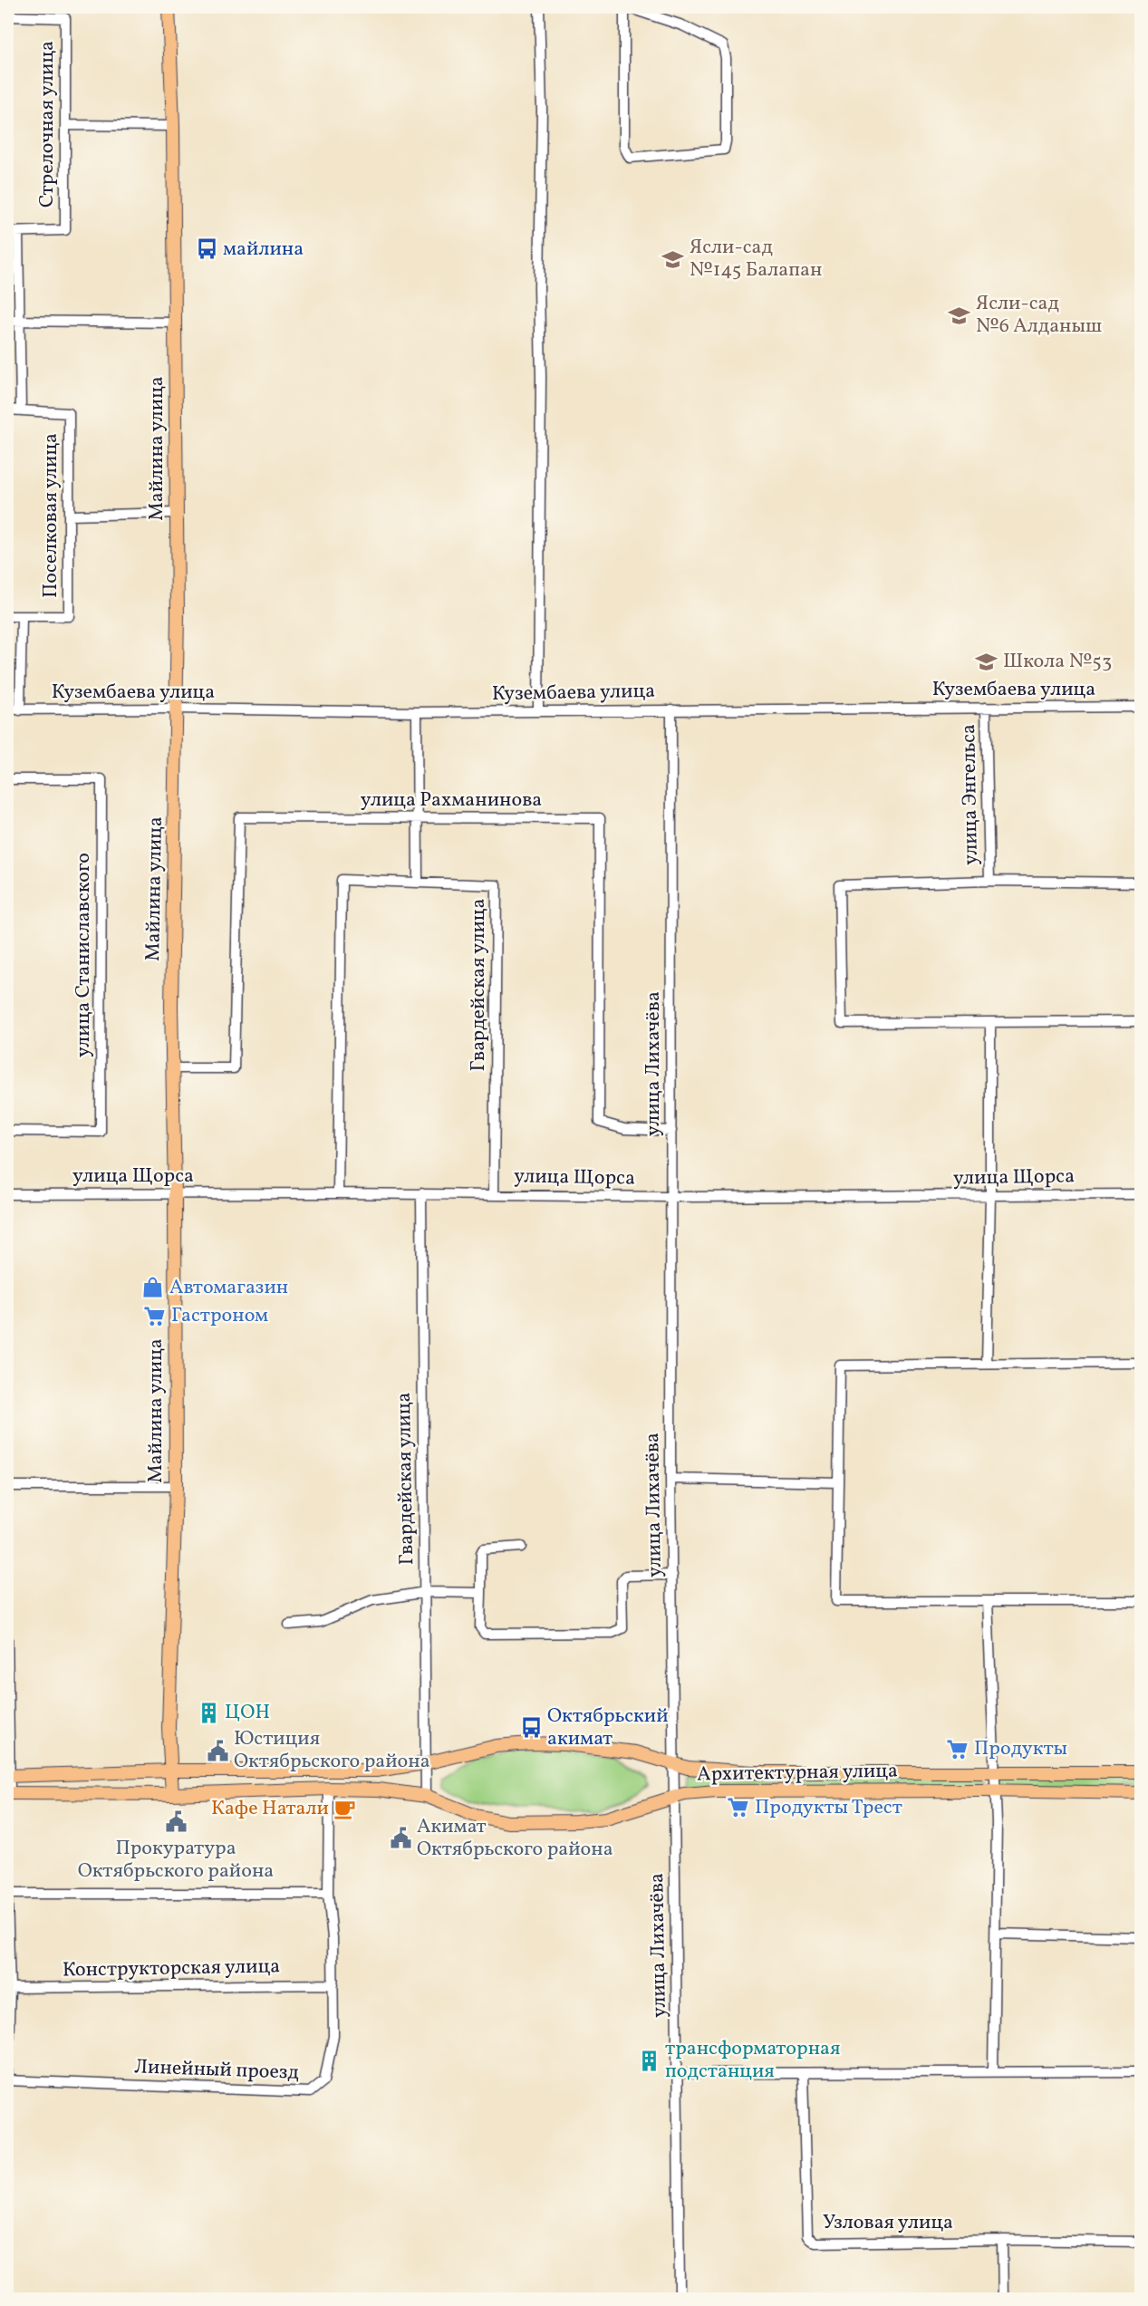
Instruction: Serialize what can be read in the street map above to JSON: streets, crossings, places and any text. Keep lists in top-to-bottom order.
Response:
{
  "streets": {
    "main road": ["Майлина улица", "Архитектурная улица"],
    "street": [
      "Стрелочная улица",
      "Поселковая улица",
      "Кузембаева улица",
      "улица Энгельса",
      "улица Рахманинова",
      "улица Станиславского",
      "Гвардейская улица",
      "улица Лихачёва",
      "улица Щорса",
      "Конструкторская улица",
      "Линейный проезд",
      "Узловая улица"
    ]
  },
  "crossings": [
    ["Майлина улица", "Кузембаева улица"],
    ["Майлина улица", "улица Рахманинова"],
    ["Майлина улица", "улица Щорса"],
    ["Майлина улица", "Архитектурная улица"],
    ["Кузембаева улица", "улица Энгельса"],
    ["Кузембаева улица", "улица Лихачёва"],
    ["улица Рахманинова", "улица Лихачёва"],
    ["Гвардейская улица", "улица Щорса"],
    ["Гвардейская улица", "Архитектурная улица"],
    ["улица Лихачёва", "улица Щорса"],
    ["улица Лихачёва", "Архитектурная улица"],
    ["Архитектурная улица", "Линейный проезд"],
    ["Конструкторская улица", "Линейный проезд"]
  ],
  "places": {
    "bus stop": ["майлина", "Октябрьский акимат"],
    "school or university": ["Ясли-сад №145 Балапан", "Ясли-сад №6 Алданыш", "Школа №53"],
    "shop": ["Автомагазин"],
    "supermarket": ["Гастроном", "Продукты", "Продукты Трест"],
    "building": ["ЦОН", "трансформаторная подстанция"],
    "public building": ["Юстиция Октябрьского района", "Прокуратура Октябрьского района", "Акимат Октябрьского района"],
    "cafe": ["Кафе Натали"]
  }
}
